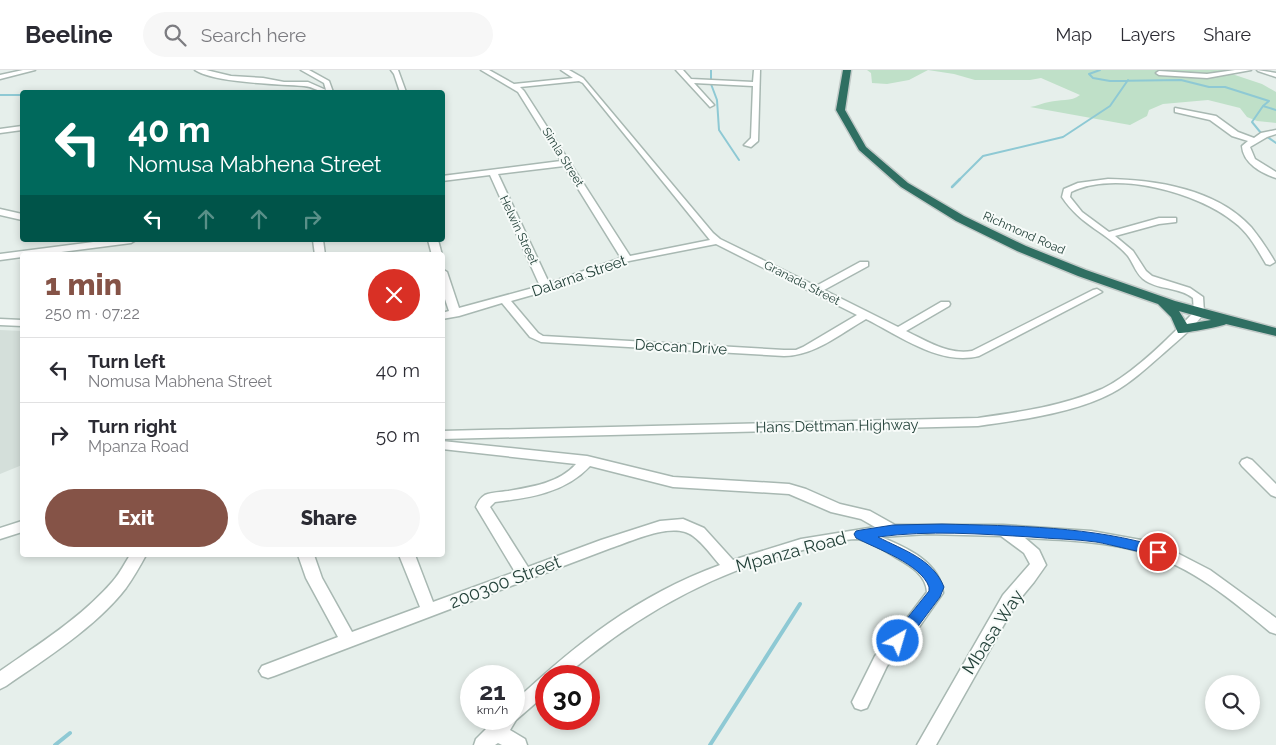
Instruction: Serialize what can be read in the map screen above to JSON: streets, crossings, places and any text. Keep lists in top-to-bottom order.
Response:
{
  "streets": {
    "highway": ["Richmond Road"],
    "street": [
      "Simla Street",
      "Helwin Street",
      "Dalarna Street",
      "Granada Street",
      "Deccan Drive",
      "Hans Dettman Highway",
      "Mpanza Road",
      "200300 Street",
      "Mbasa Way"
    ]
  },
  "crossings": [
    ["Simla Street", "Dalarna Street"],
    ["Helwin Street", "Dalarna Street"],
    ["Richmond Road", "Hans Dettman Highway"],
    ["Dalarna Street", "Granada Street"],
    ["Dalarna Street", "Deccan Drive"],
    ["Granada Street", "Deccan Drive"],
    ["Mpanza Road", "200300 Street"],
    ["Mpanza Road", "Mbasa Way"]
  ],
  "page": {
    "header": "Beeline",
    "search": "Search here",
    "nav": ["Map", "Layers", "Share"],
    "turn": ["40 m", "Nomusa Mabhena Street"],
    "heading": ["1 min", "250 m · 07:22"],
    "list": [
      {
        "name": "Turn left",
        "note": "Nomusa Mabhena Street",
        "value": "40 m"
      },
      {
        "name": "Turn right",
        "note": "Mpanza Road",
        "value": "50 m"
      }
    ],
    "buttons": ["Exit", "Share"],
    "speed": "21 km/h",
    "limit": "30"
  }
}
